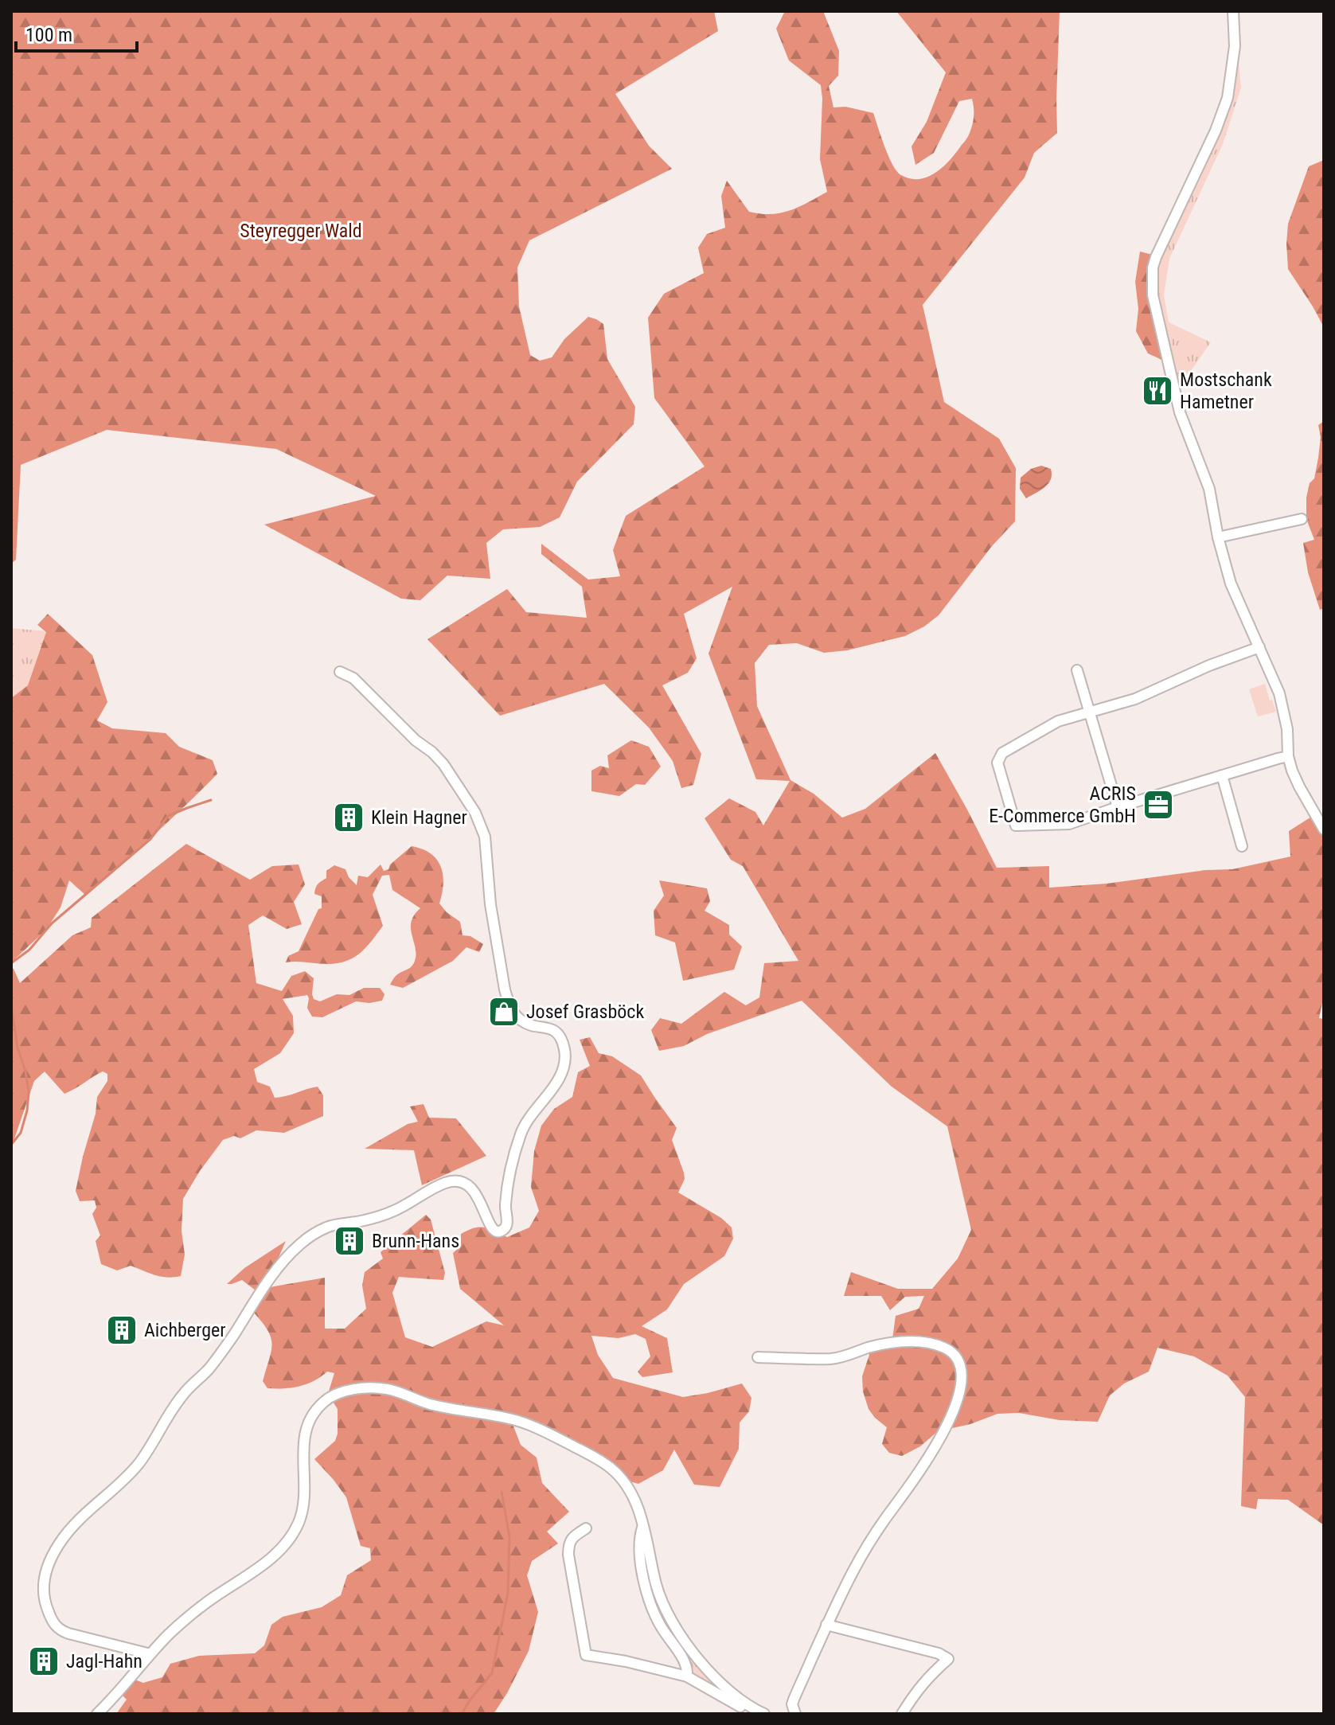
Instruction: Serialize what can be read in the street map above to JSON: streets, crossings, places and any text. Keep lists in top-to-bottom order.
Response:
{
  "parks": ["Steyregger Wald"],
  "places": {
    "restaurant": ["Mostschank Hametner"],
    "office": ["ACRIS E-Commerce GmbH"],
    "building": [
      "Klein Hagner",
      "Brunn-Hans",
      "Aichberger",
      "Jagl-Hahn"
    ],
    "shop": ["Josef Grasböck"]
  },
  "scale_bar": "100 m"
}
